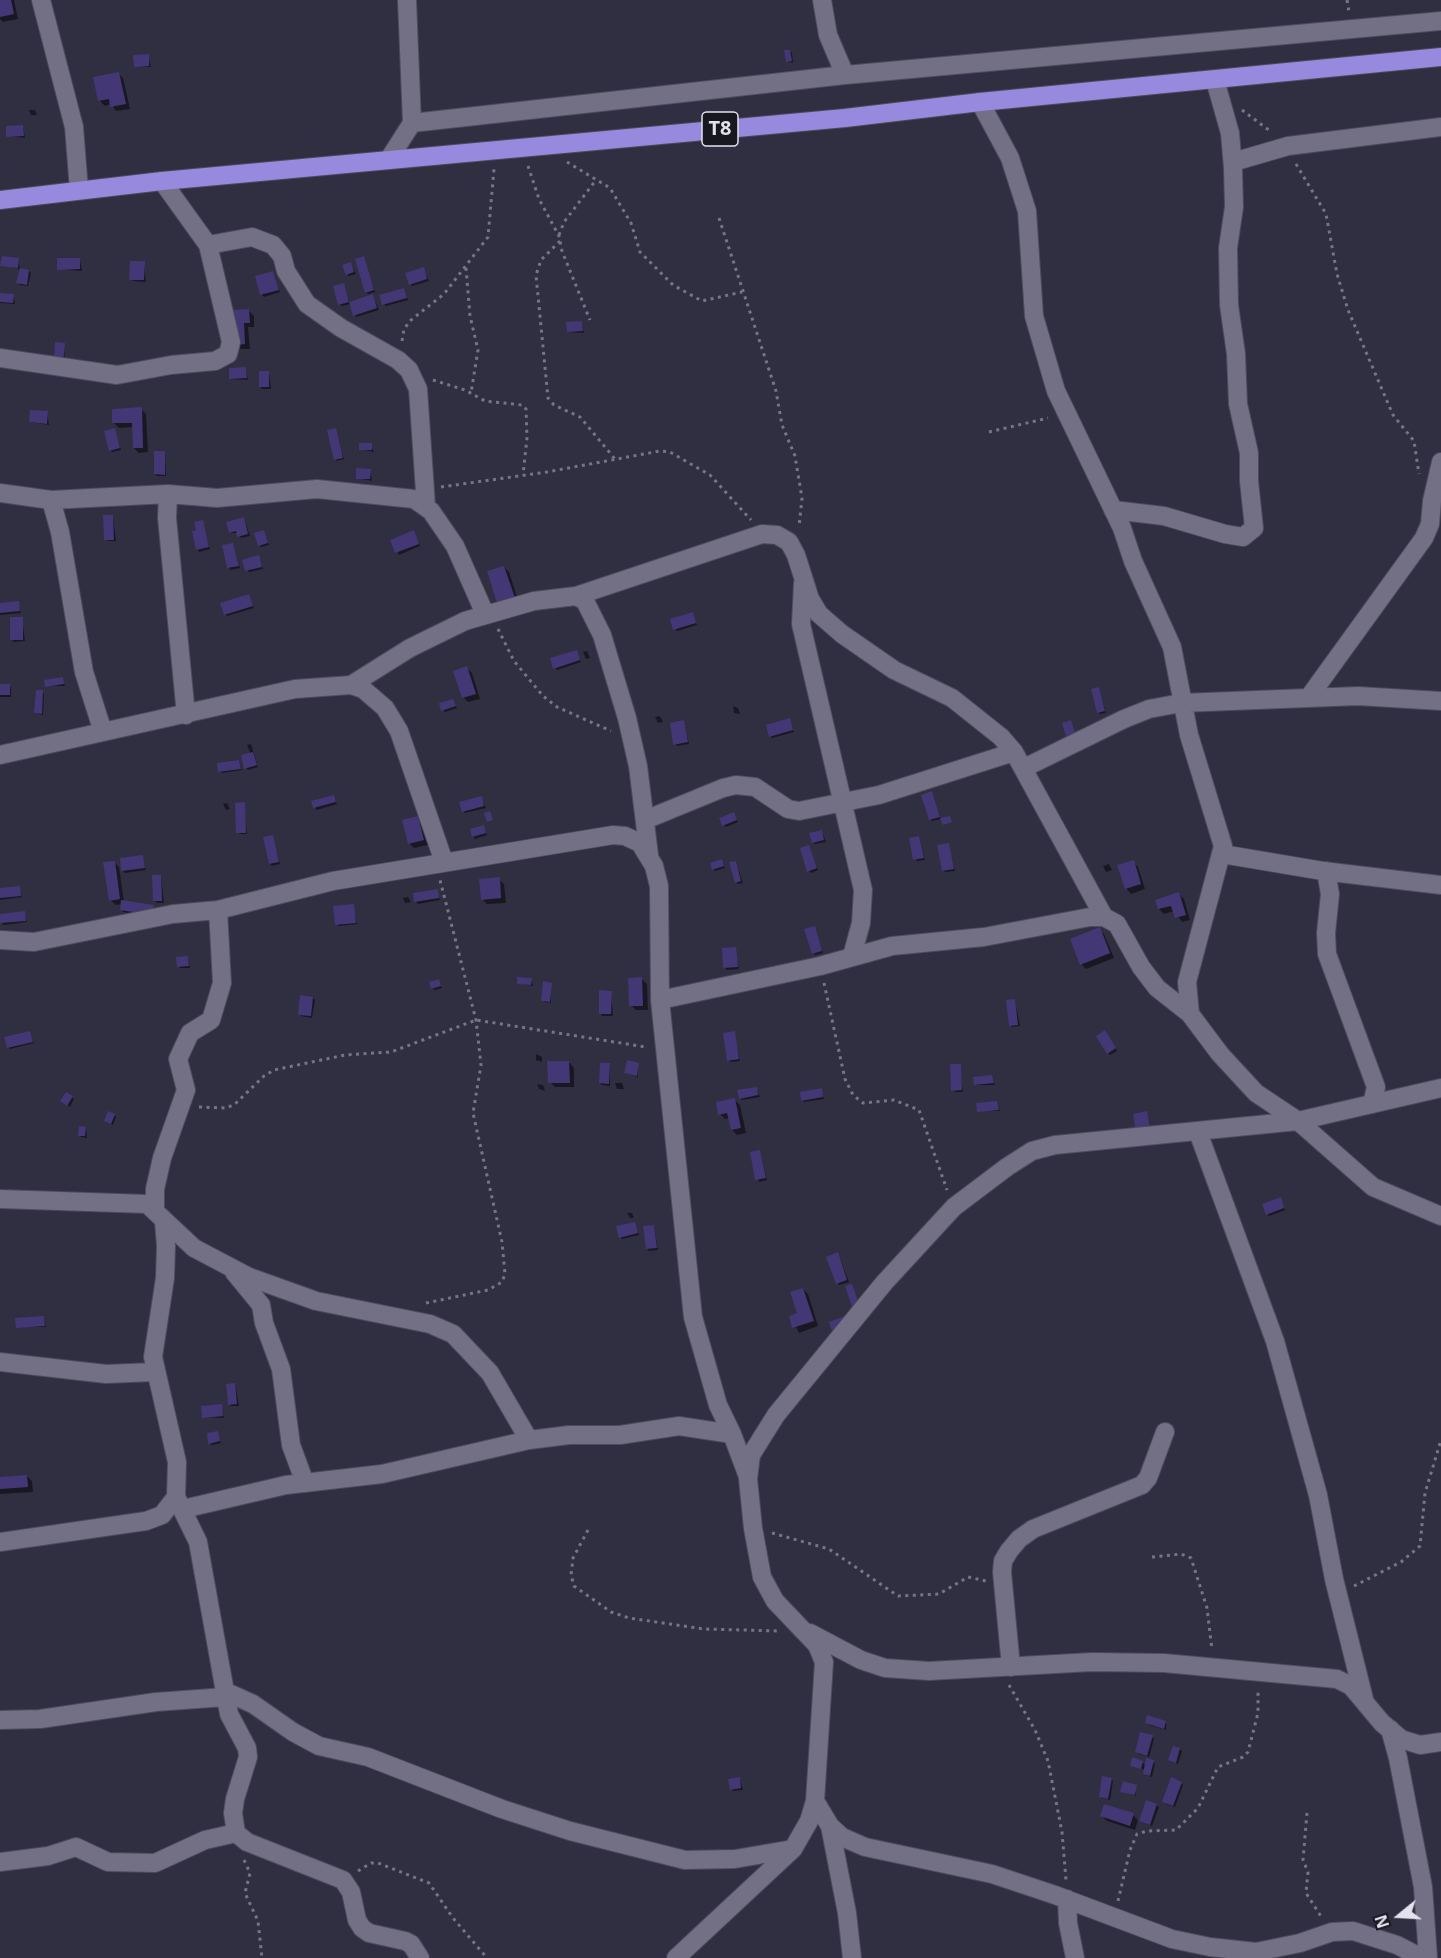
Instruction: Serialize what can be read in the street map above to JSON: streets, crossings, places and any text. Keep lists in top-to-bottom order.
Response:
{
  "streets": {
    "highway": ["T8"]
  },
  "north": "left"
}
